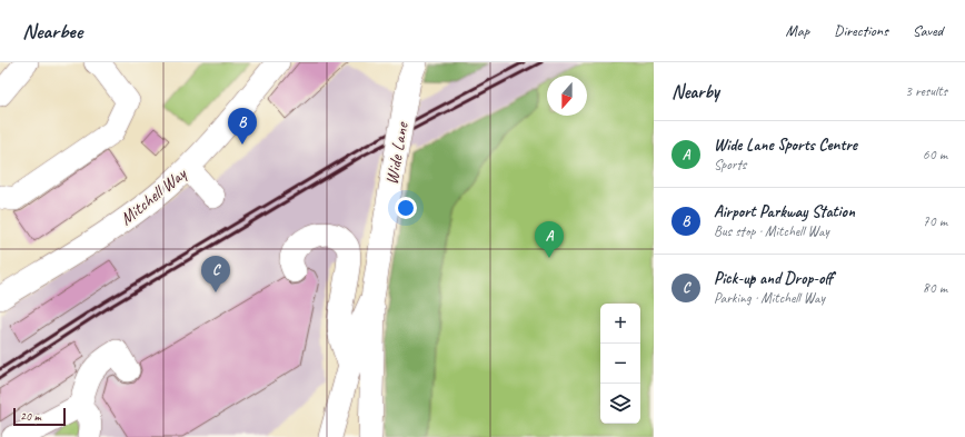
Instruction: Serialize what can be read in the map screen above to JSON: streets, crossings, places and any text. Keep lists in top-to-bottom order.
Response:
{
  "streets": {
    "street": ["Wide Lane", "Mitchell Way"]
  },
  "scale_bar": "20 m",
  "north": "bottom",
  "page": {
    "header": "Nearbee",
    "nav": ["Map", "Directions", "Saved"],
    "heading": ["Nearby", "3 results"],
    "pins": ["B", "A", "C"],
    "list": [
      {
        "mark": "A",
        "name": "Wide Lane Sports Centre",
        "note": "Sports",
        "value": "60 m"
      },
      {
        "mark": "B",
        "name": "Airport Parkway Station",
        "note": "Bus stop · Mitchell Way",
        "value": "70 m"
      },
      {
        "mark": "C",
        "name": "Pick-up and Drop-off",
        "note": "Parking · Mitchell Way",
        "value": "80 m"
      }
    ],
    "map_buttons": ["+", "−"],
    "scale": "20 m"
  }
}
